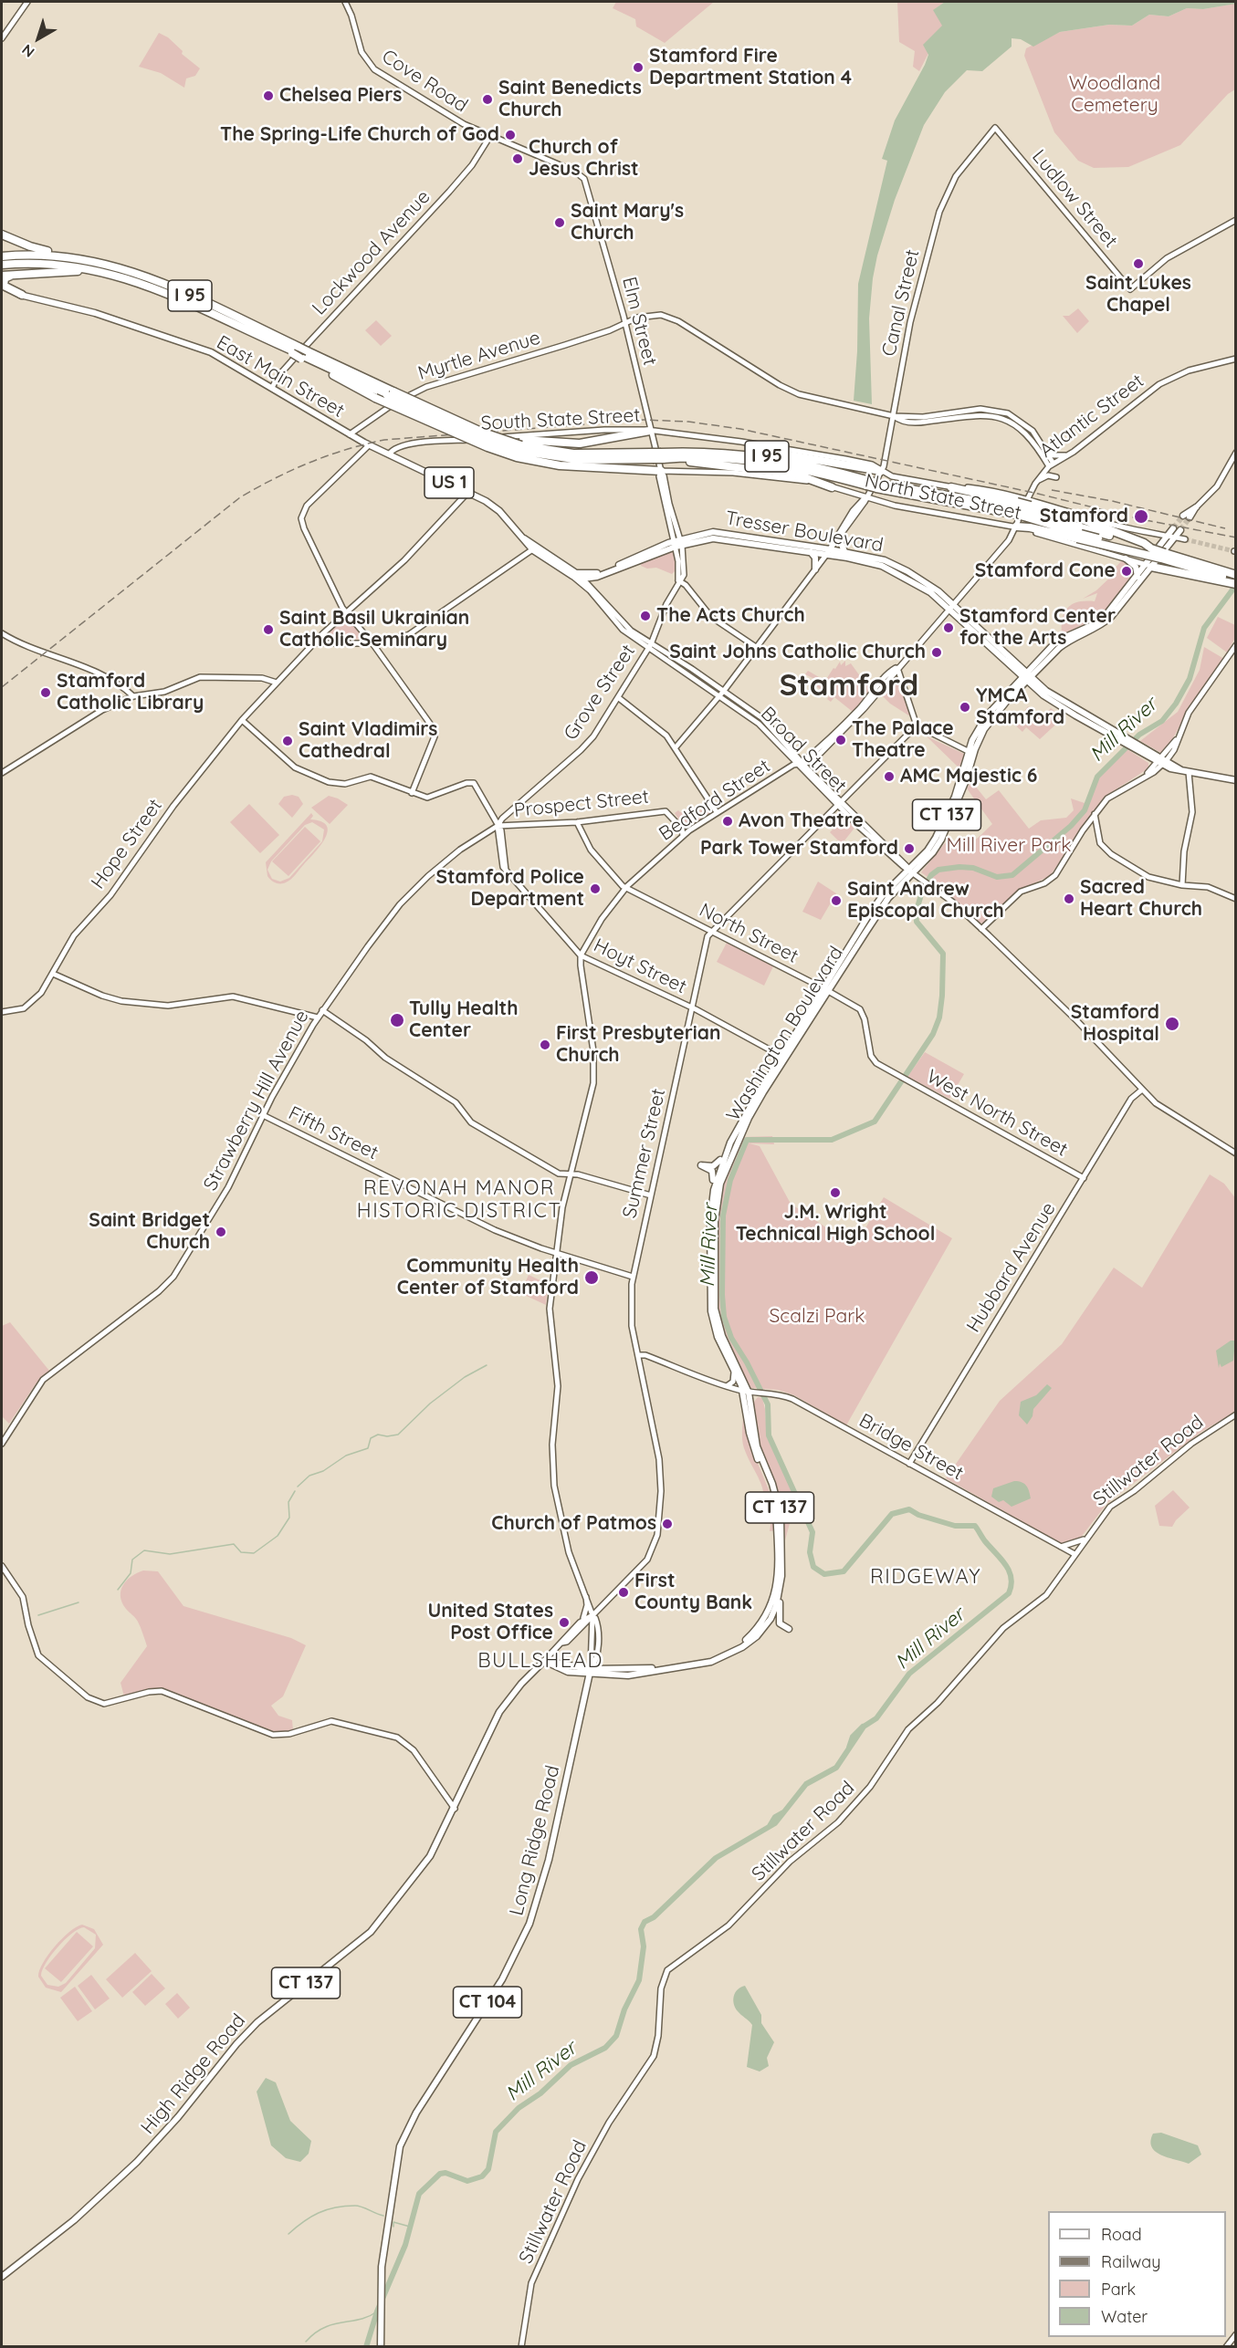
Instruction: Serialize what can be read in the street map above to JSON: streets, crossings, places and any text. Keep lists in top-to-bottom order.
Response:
{
  "streets": {
    "highway": ["I 95"],
    "main road": [
      "Cove Road",
      "Ludlow Street",
      "Lockwood Avenue",
      "Canal Street",
      "Elm Street",
      "Myrtle Avenue",
      "East Main Street",
      "Atlantic Street",
      "South State Street",
      "US 1",
      "North State Street",
      "Tresser Boulevard",
      "Grove Street",
      "Broad Street",
      "Bedford Street",
      "Prospect Street",
      "CT 137",
      "Hope Street",
      "North Street",
      "Hoyt Street",
      "Washington Boulevard",
      "Strawberry Hill Avenue",
      "West North Street",
      "Fifth Street",
      "Summer Street",
      "Hubbard Avenue",
      "Bridge Street",
      "Stillwater Road",
      "Long Ridge Road",
      "CT 104",
      "High Ridge Road"
    ]
  },
  "crossings": [
    ["Cove Road", "Lockwood Avenue"],
    ["Cove Road", "Elm Street"],
    ["Ludlow Street", "Canal Street"],
    ["Lockwood Avenue", "East Main Street"],
    ["I 95", "Atlantic Street"],
    ["I 95", "South State Street"],
    ["Canal Street", "Myrtle Avenue"],
    ["Canal Street", "South State Street"],
    ["Canal Street", "North State Street"],
    ["Elm Street", "Myrtle Avenue"],
    ["Elm Street", "South State Street"],
    ["Elm Street", "North State Street"],
    ["Elm Street", "Grove Street"],
    ["Myrtle Avenue", "East Main Street"],
    ["East Main Street", "South State Street"],
    ["East Main Street", "US 1"],
    ["East Main Street", "Tresser Boulevard"],
    ["East Main Street", "Grove Street"],
    ["East Main Street", "Broad Street"],
    ["East Main Street", "Hope Street"],
    ["Atlantic Street", "South State Street"],
    ["Atlantic Street", "North State Street"],
    ["Atlantic Street", "Tresser Boulevard"],
    ["Atlantic Street", "Broad Street"],
    ["Atlantic Street", "Bedford Street"],
    ["South State Street", "Washington Boulevard"],
    ["US 1", "Tresser Boulevard"],
    ["US 1", "Grove Street"],
    ["US 1", "Broad Street"],
    ["North State Street", "Grove Street"],
    ["North State Street", "Washington Boulevard"],
    ["Tresser Boulevard", "Grove Street"],
    ["Tresser Boulevard", "Washington Boulevard"],
    ["Grove Street", "Broad Street"],
    ["Grove Street", "Prospect Street"],
    ["Grove Street", "Hoyt Street"],
    ["Grove Street", "Strawberry Hill Avenue"],
    ["Broad Street", "Bedford Street"],
    ["Broad Street", "Washington Boulevard"],
    ["Broad Street", "Summer Street"],
    ["Broad Street", "Hubbard Avenue"],
    ["Bedford Street", "North Street"],
    ["Bedford Street", "Hoyt Street"],
    ["Prospect Street", "North Street"],
    ["Prospect Street", "Hoyt Street"],
    ["Prospect Street", "Strawberry Hill Avenue"],
    ["CT 137", "Washington Boulevard"],
    ["CT 137", "Long Ridge Road"],
    ["CT 137", "High Ridge Road"],
    ["North Street", "Washington Boulevard"],
    ["North Street", "West North Street"],
    ["North Street", "Summer Street"],
    ["Hoyt Street", "Washington Boulevard"],
    ["Hoyt Street", "Strawberry Hill Avenue"],
    ["Hoyt Street", "Summer Street"],
    ["Washington Boulevard", "Bridge Street"],
    ["Strawberry Hill Avenue", "Fifth Street"],
    ["West North Street", "Hubbard Avenue"],
    ["Fifth Street", "Summer Street"],
    ["Summer Street", "Bridge Street"],
    ["Summer Street", "Long Ridge Road"],
    ["Summer Street", "High Ridge Road"],
    ["Hubbard Avenue", "Bridge Street"],
    ["Bridge Street", "Stillwater Road"],
    ["Long Ridge Road", "High Ridge Road"]
  ],
  "districts": [
    "Stamford",
    "REVONAH MANOR HISTORIC DISTRICT",
    "RIDGEWAY",
    "BULLSHEAD"
  ],
  "water": ["Mill River"],
  "parks": ["Woodland Cemetery", "Mill River Park", "Scalzi Park"],
  "places": [
    "Stamford Fire Department Station 4",
    "Chelsea Piers",
    "Saint Benedicts Church",
    "The Spring-Life Church of God",
    "Church of Jesus Christ",
    "Saint Mary's Church",
    "Saint Lukes Chapel",
    "Stamford",
    "Stamford Cone",
    "The Acts Church",
    "Stamford Center for the Arts",
    "Saint Basil Ukrainian Catholic Seminary",
    "Saint Johns Catholic Church",
    "Stamford Catholic Library",
    "YMCA Stamford",
    "The Palace Theatre",
    "Saint Vladimirs Cathedral",
    "AMC Majestic 6",
    "Avon Theatre",
    "Park Tower Stamford",
    "Stamford Police Department",
    "Sacred Heart Church",
    "Saint Andrew Episcopal Church",
    "Tully Health Center",
    "Stamford Hospital",
    "First Presbyterian Church",
    "J.M. Wright Technical High School",
    "Saint Bridget Church",
    "Community Health Center of Stamford",
    "Church of Patmos",
    "First County Bank",
    "United States Post Office"
  ],
  "legend": [
    "Road",
    "Railway",
    "Park",
    "Water"
  ],
  "north": "bottom left"
}
